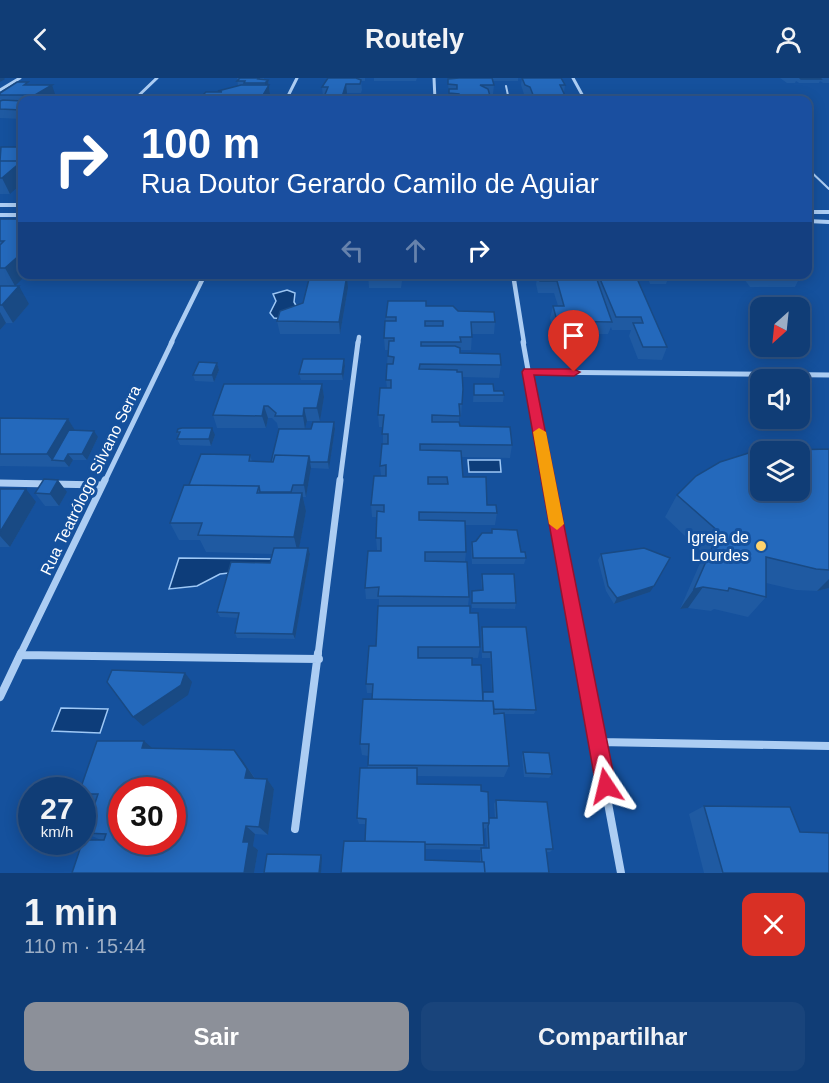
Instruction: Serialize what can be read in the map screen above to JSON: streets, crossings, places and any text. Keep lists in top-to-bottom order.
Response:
{
  "streets": {
    "street": ["Rua Teatrólogo Silvano Serra"]
  },
  "places": ["Igreja de Lourdes"],
  "north": "bottom left",
  "page": {
    "header": "Routely",
    "turn": ["100 m", "Rua Doutor Gerardo Camilo de Aguiar"],
    "speed": "27 km/h",
    "limit": "30",
    "heading": ["1 min", "110 m · 15:44"],
    "buttons": ["Sair", "Compartilhar"]
  }
}
